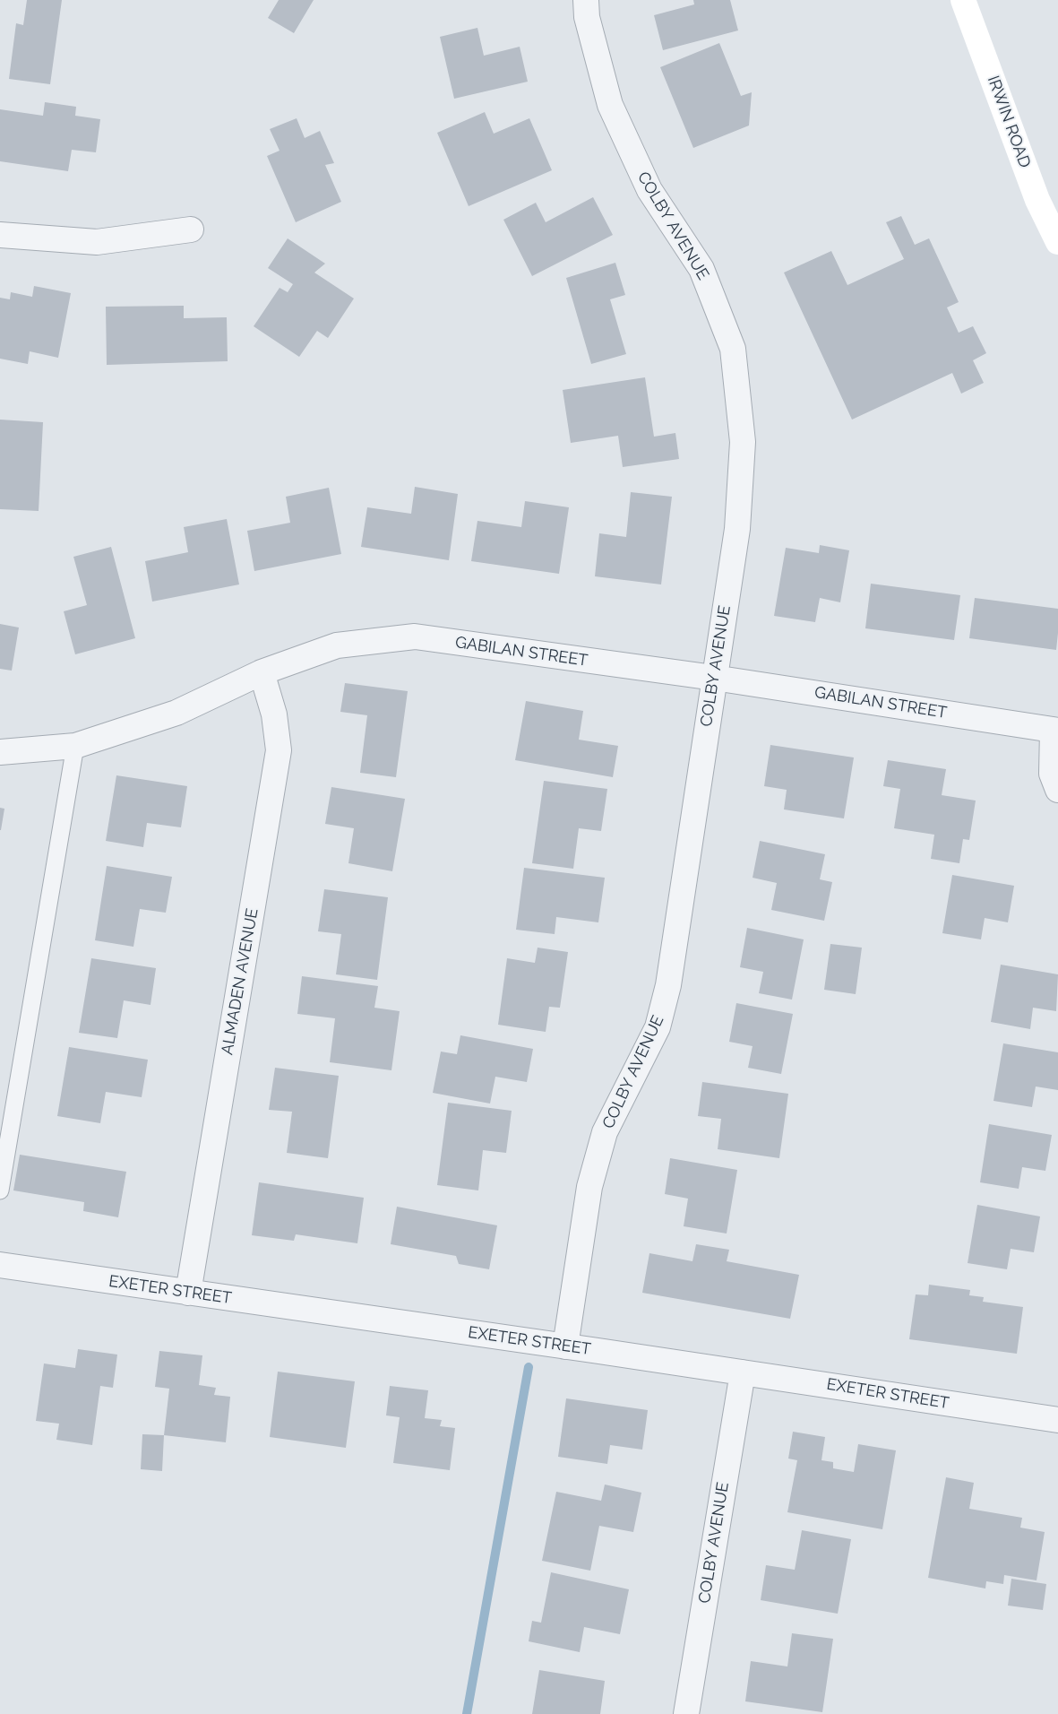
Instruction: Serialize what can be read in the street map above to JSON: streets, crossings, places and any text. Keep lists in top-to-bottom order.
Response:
{
  "streets": {
    "street": [
      "IRWIN ROAD",
      "COLBY AVENUE",
      "GABILAN STREET",
      "ALMADEN AVENUE",
      "EXETER STREET"
    ]
  },
  "crossings": [
    ["COLBY AVENUE", "GABILAN STREET"],
    ["COLBY AVENUE", "EXETER STREET"],
    ["GABILAN STREET", "ALMADEN AVENUE"],
    ["ALMADEN AVENUE", "EXETER STREET"]
  ]
}
